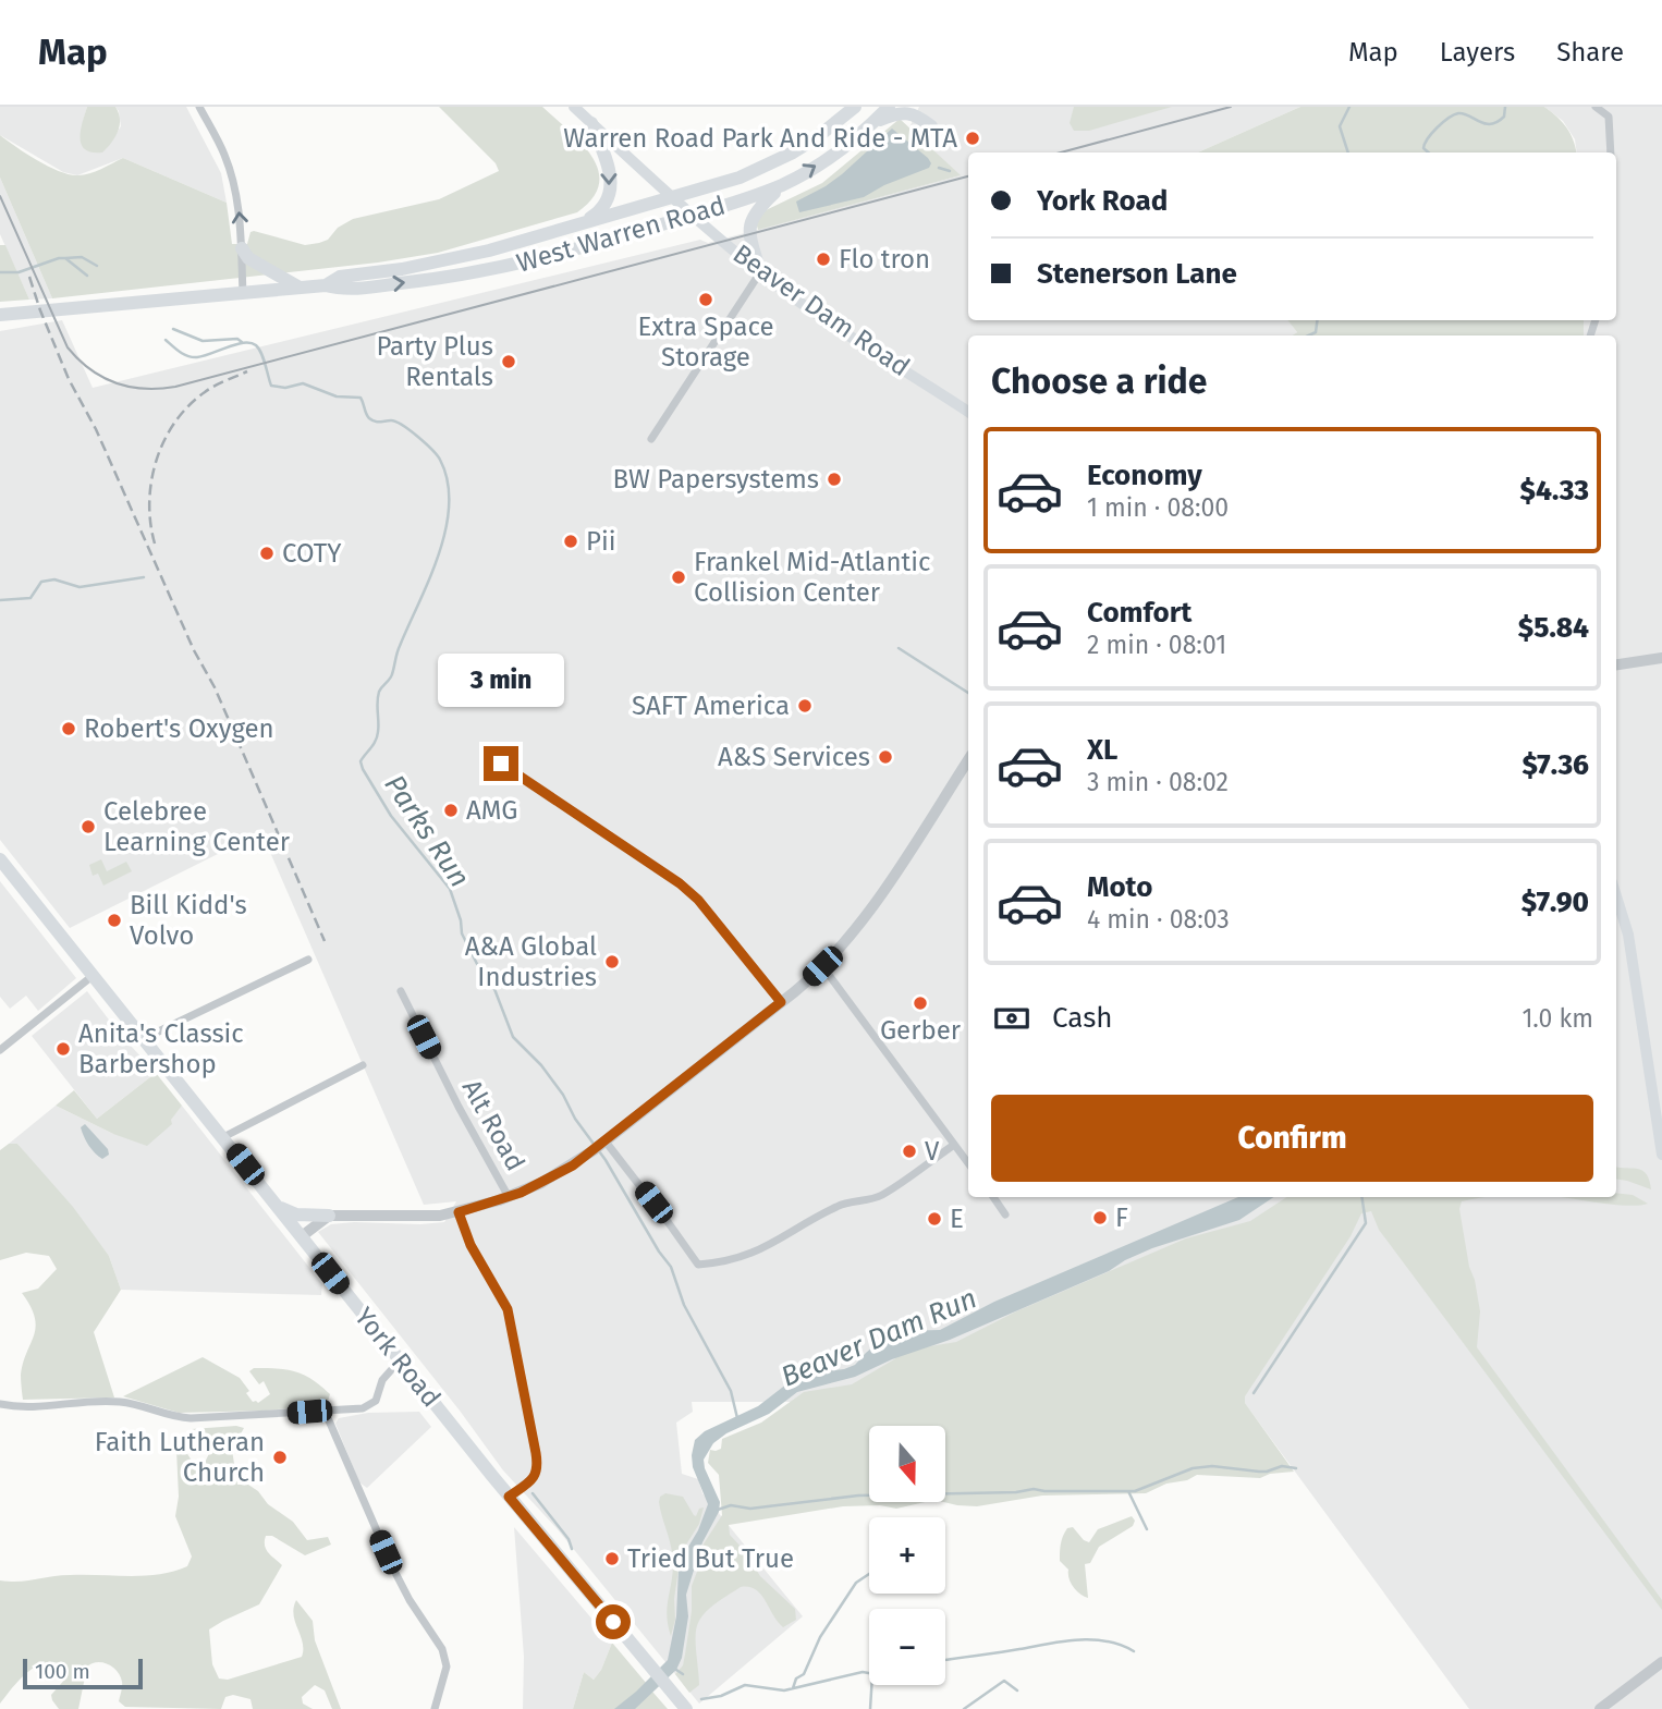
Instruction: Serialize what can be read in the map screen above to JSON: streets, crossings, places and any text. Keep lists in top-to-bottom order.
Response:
{
  "streets": {
    "main road": ["West Warren Road", "Beaver Dam Road", "York Road"],
    "street": ["Alt Road"]
  },
  "crossings": [
    ["West Warren Road", "Beaver Dam Road"]
  ],
  "water": ["Parks Run", "Beaver Dam Run"],
  "places": [
    "Warren Road Park And Ride - MTA",
    "Flo tron",
    "Extra Space Storage",
    "Party Plus Rentals",
    "BW Papersystems",
    "Pii",
    "COTY",
    "Frankel Mid-Atlantic Collision Center",
    "SAFT America",
    "Robert's Oxygen",
    "A&S Services",
    "AMG",
    "Celebree Learning Center",
    "Bill Kidd's Volvo",
    "A&A Global Industries",
    "Gerber",
    "Anita's Classic Barbershop",
    "V",
    "F",
    "E",
    "Faith Lutheran Church",
    "Tried But True"
  ],
  "scale_bar": "100 m",
  "north": "bottom",
  "page": {
    "header": "Map",
    "nav": ["Map", "Layers", "Share"],
    "banner": ["York Road", "Stenerson Lane"],
    "heading": "Choose a ride",
    "list": [
      {
        "name": "Economy",
        "note": "1 min · 08:00",
        "value": "$4.33"
      },
      {
        "name": "Comfort",
        "note": "2 min · 08:01",
        "value": "$5.84"
      },
      {
        "name": "XL",
        "note": "3 min · 08:02",
        "value": "$7.36"
      },
      {
        "name": "Moto",
        "note": "4 min · 08:03",
        "value": "$7.90"
      }
    ],
    "bubble": "3 min",
    "pay": ["Cash", "1.0 km"],
    "buttons": "Confirm",
    "map_buttons": ["+", "−"],
    "scale": "100 m"
  }
}
